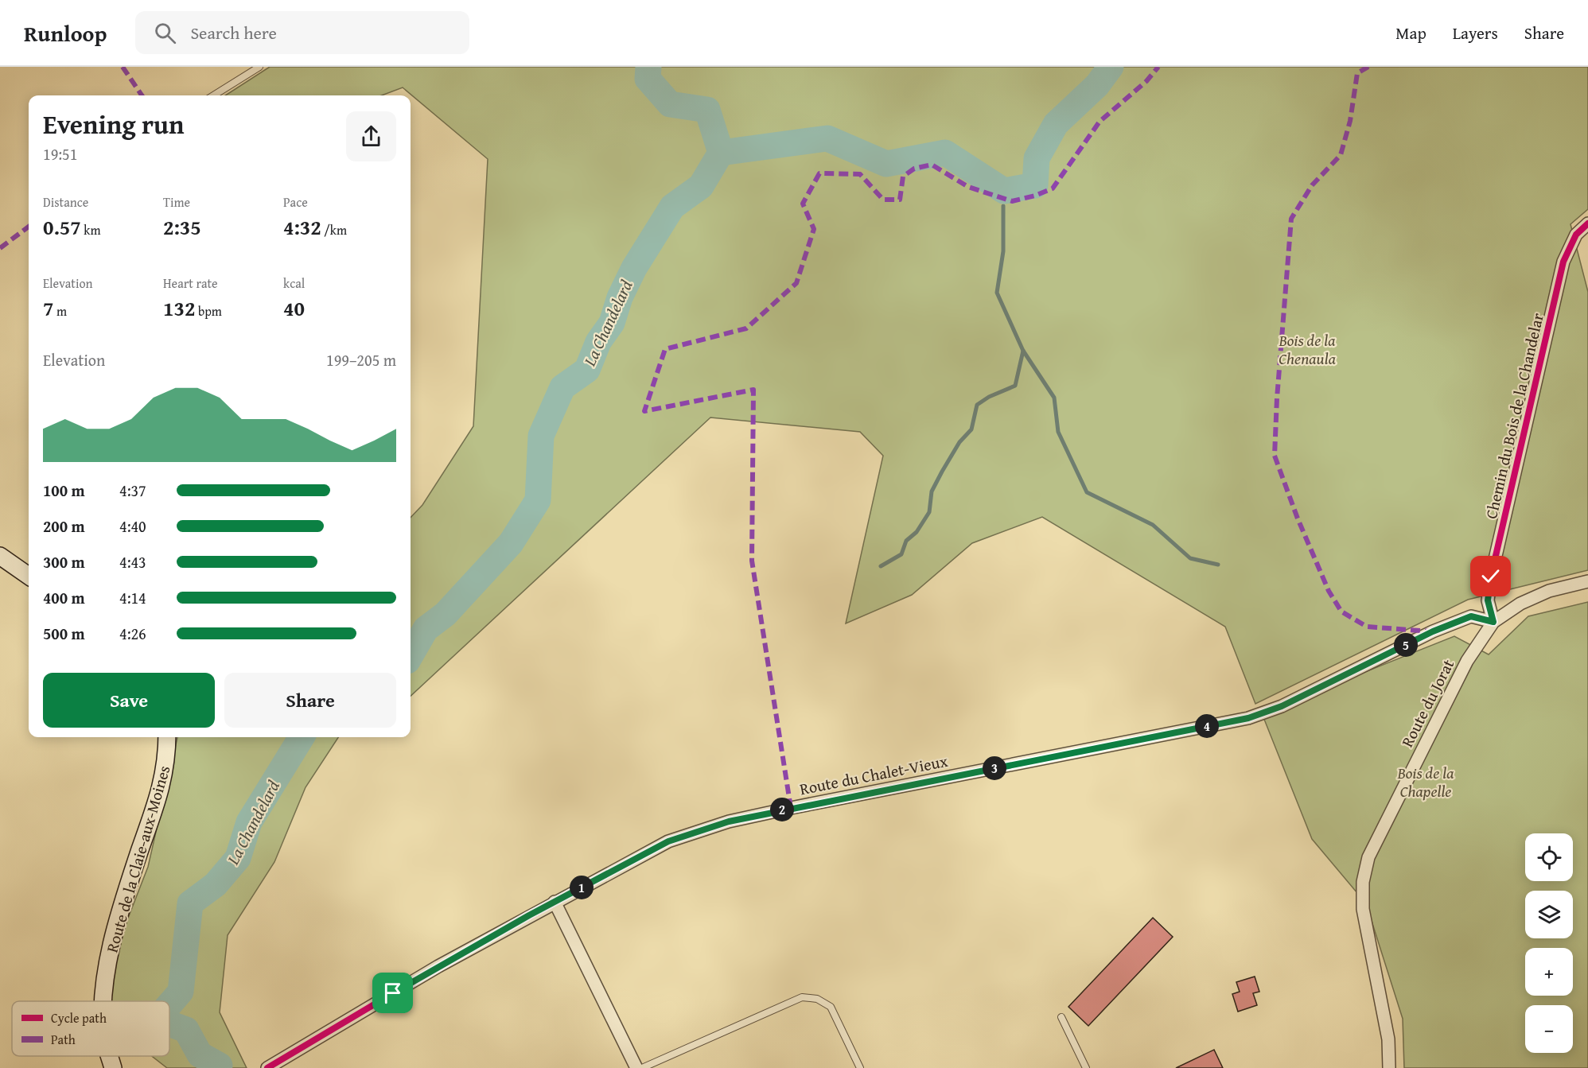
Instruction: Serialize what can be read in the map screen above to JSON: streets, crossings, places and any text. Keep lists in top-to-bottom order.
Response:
{
  "streets": {
    "main road": ["Route de la Claie-aux-Moines"],
    "street": ["Chemin du Bois de la Chandelar", "Route du Jorat", "Route du Chalet-Vieux"]
  },
  "crossings": [
    ["Chemin du Bois de la Chandelar", "Route du Jorat"],
    ["Chemin du Bois de la Chandelar", "Route du Chalet-Vieux"],
    ["Route du Jorat", "Route du Chalet-Vieux"]
  ],
  "water": ["La Chandelard"],
  "parks": ["Bois de la Chenaula", "Bois de la Chapelle"],
  "legend": ["Cycle path", "Path"],
  "page": {
    "header": "Runloop",
    "search": "Search here",
    "nav": ["Map", "Layers", "Share"],
    "heading": ["Evening run", "19:51"],
    "stats": [
      ["Distance", "0.57 km"],
      ["Time", "2:35"],
      ["Pace", "4:32 /km"],
      ["Elevation", "7 m"],
      ["Heart rate", "132 bpm"],
      ["kcal", "40"]
    ],
    "chart": ["Elevation", "199–205 m"],
    "list": [
      {
        "name": "100 m",
        "note": "4:37"
      },
      {
        "name": "200 m",
        "note": "4:40"
      },
      {
        "name": "300 m",
        "note": "4:43"
      },
      {
        "name": "400 m",
        "note": "4:14"
      },
      {
        "name": "500 m",
        "note": "4:26"
      }
    ],
    "pins": [
      "5",
      "4",
      "3",
      "2",
      "1"
    ],
    "buttons": ["Save", "Share"],
    "map_buttons": ["+", "−"]
  }
}
